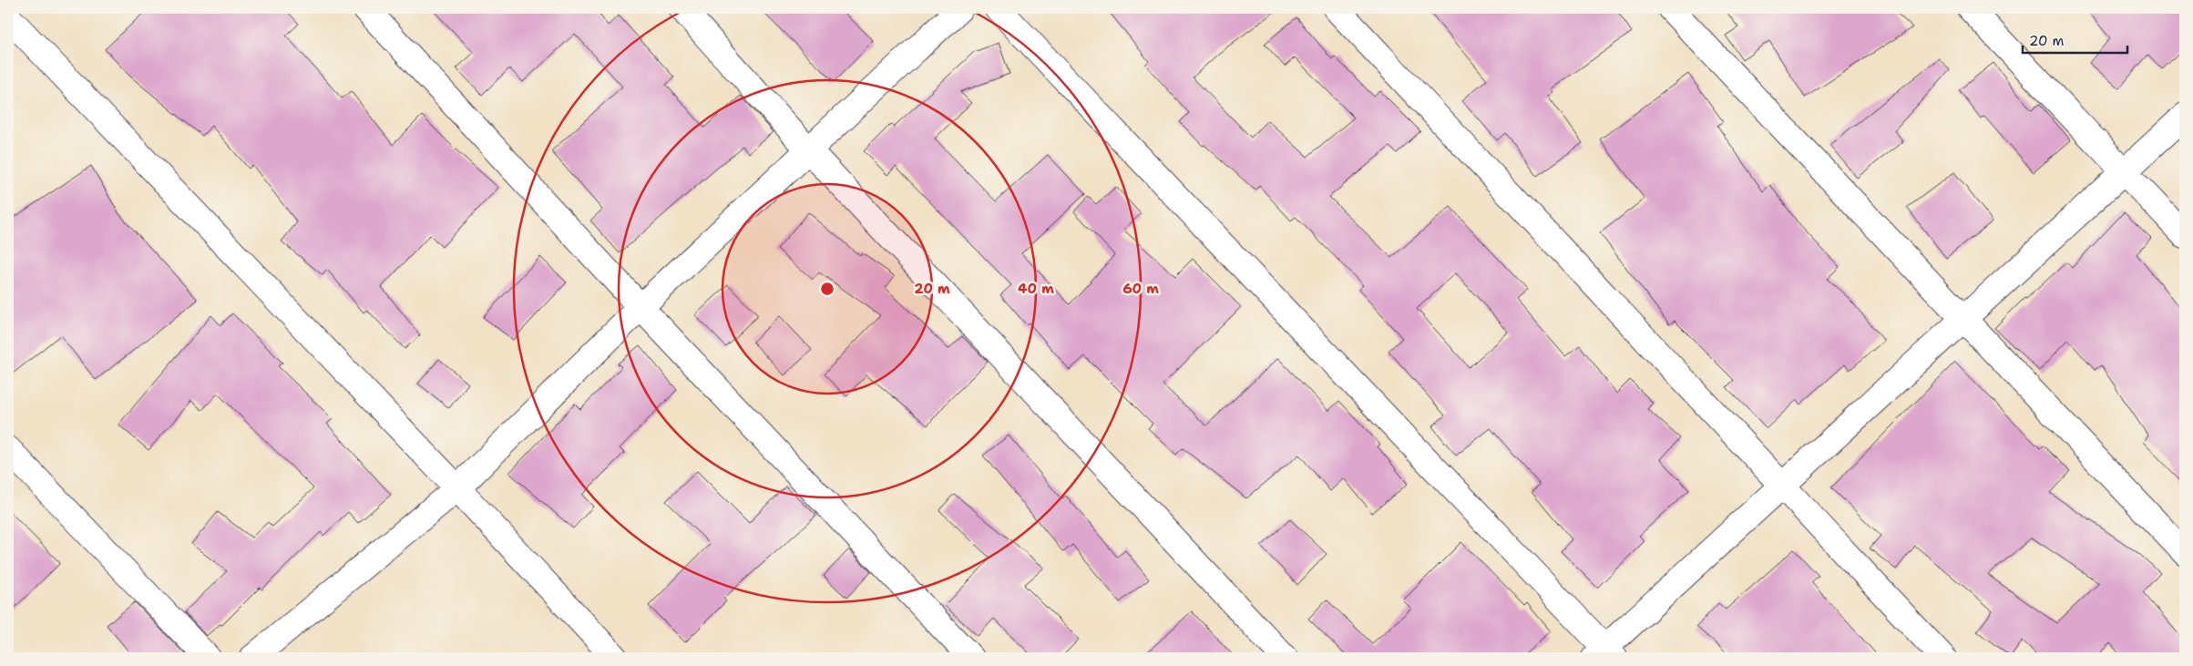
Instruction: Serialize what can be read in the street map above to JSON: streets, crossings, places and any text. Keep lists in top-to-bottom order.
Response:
{
  "scale_bar": "20 m",
  "rings": ["20 m", "40 m", "60 m"]
}
